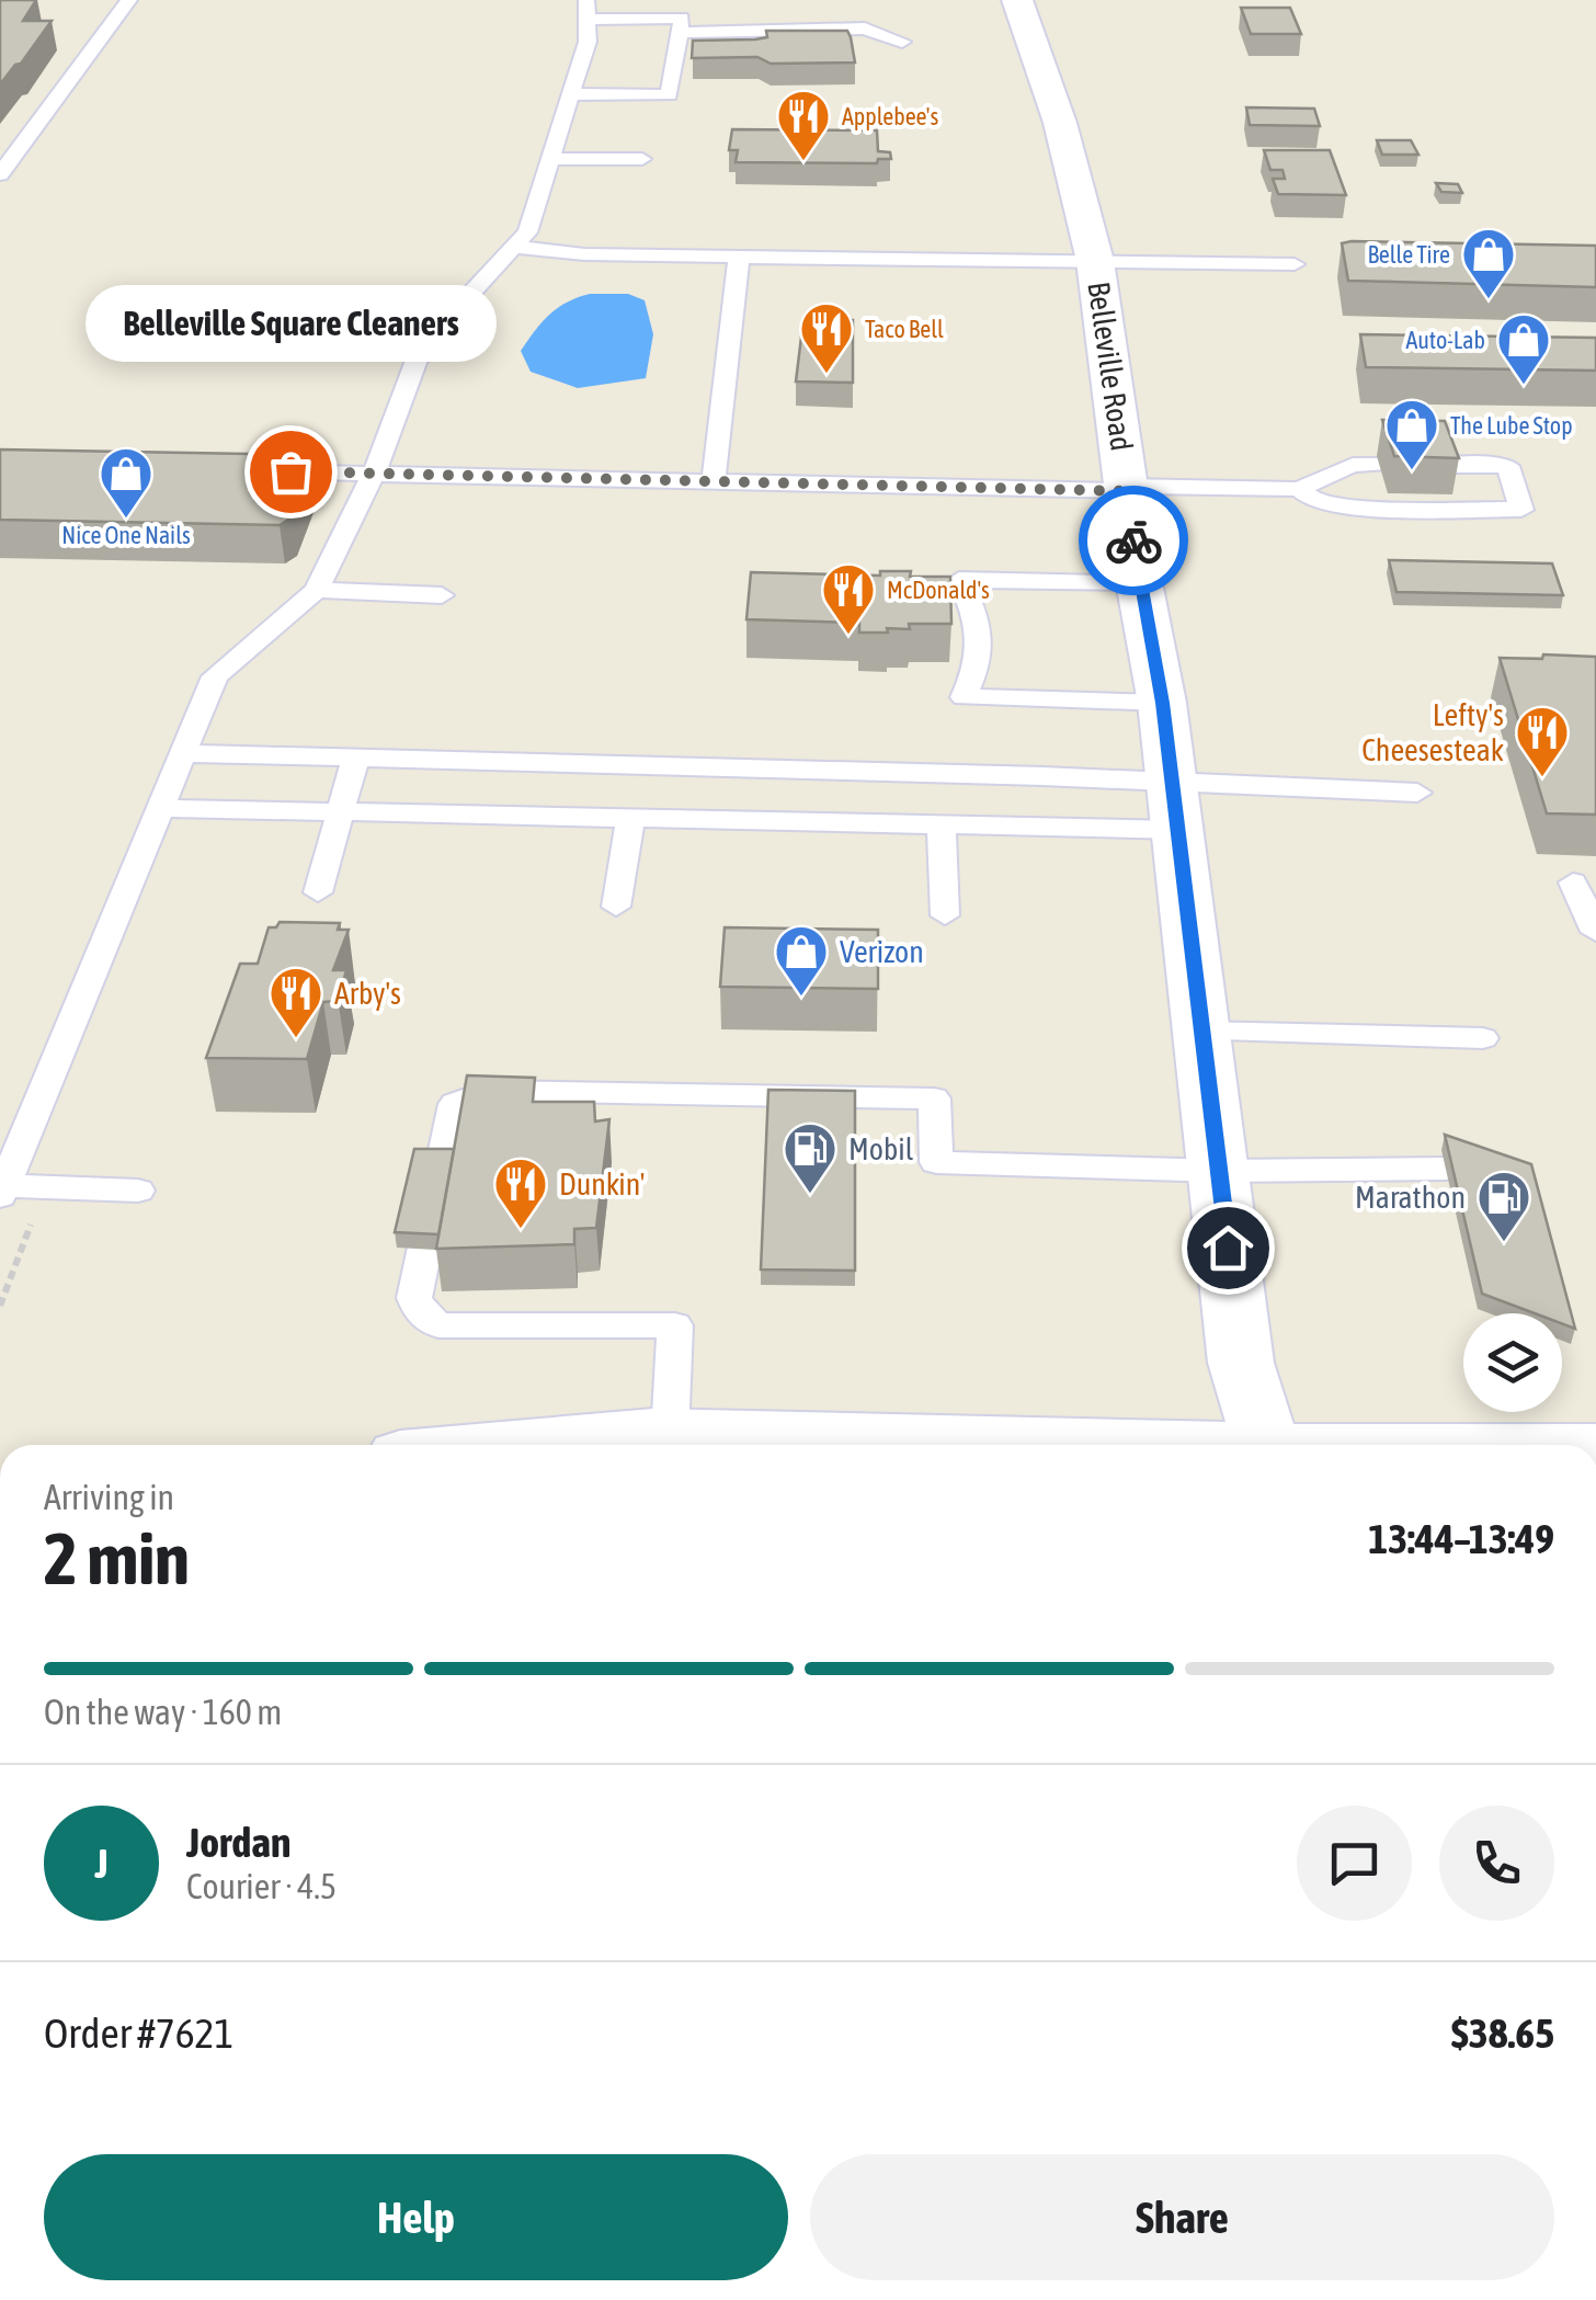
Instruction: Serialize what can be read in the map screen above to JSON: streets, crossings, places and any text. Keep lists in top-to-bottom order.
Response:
{
  "streets": {
    "main road": ["Belleville Road"]
  },
  "places": {
    "restaurant": [
      "Applebee's",
      "Taco Bell",
      "McDonald's",
      "Lefty's Cheesesteak",
      "Arby's",
      "Dunkin'"
    ],
    "shop": [
      "Belle Tire",
      "Auto-Lab",
      "The Lube Stop",
      "Nice One Nails",
      "Verizon"
    ],
    "other": ["Belleville Square Cleaners"],
    "fuel station": ["Mobil", "Marathon"]
  },
  "page": {
    "bubble": "Belleville Square Cleaners",
    "heading": ["2 min", "Arriving in", "13:44–13:49"],
    "panel": [
      "Jordan",
      "Courier · 4.5",
      "Order #7621",
      "$38.65"
    ],
    "bar": "On the way · 160 m",
    "round": "J",
    "buttons": ["Help", "Share"]
  }
}
